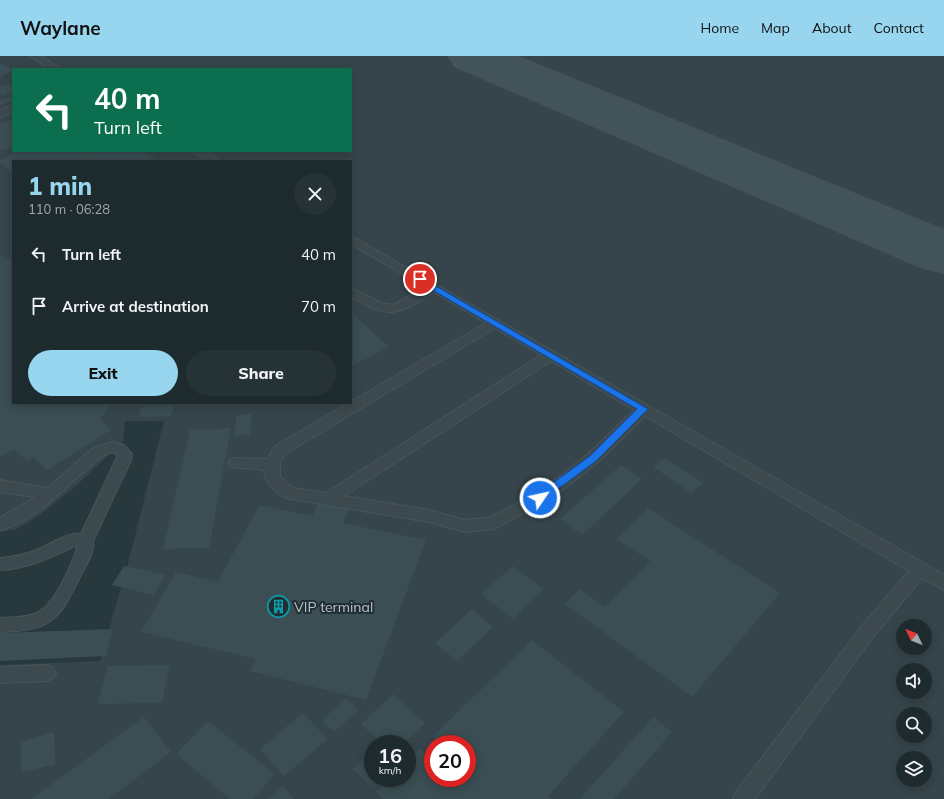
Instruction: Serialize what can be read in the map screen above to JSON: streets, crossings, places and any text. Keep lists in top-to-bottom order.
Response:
{
  "places": {
    "building": ["VIP terminal"]
  },
  "north": "top left",
  "page": {
    "header": "Waylane",
    "nav": [
      "Home",
      "Map",
      "About",
      "Contact"
    ],
    "turn": ["40 m", "Turn left"],
    "heading": ["1 min", "110 m · 06:28"],
    "list": [
      {
        "name": "Turn left",
        "value": "40 m"
      },
      {
        "name": "Arrive at destination",
        "value": "70 m"
      }
    ],
    "buttons": ["Exit", "Share"],
    "speed": "16 km/h",
    "limit": "20"
  }
}
